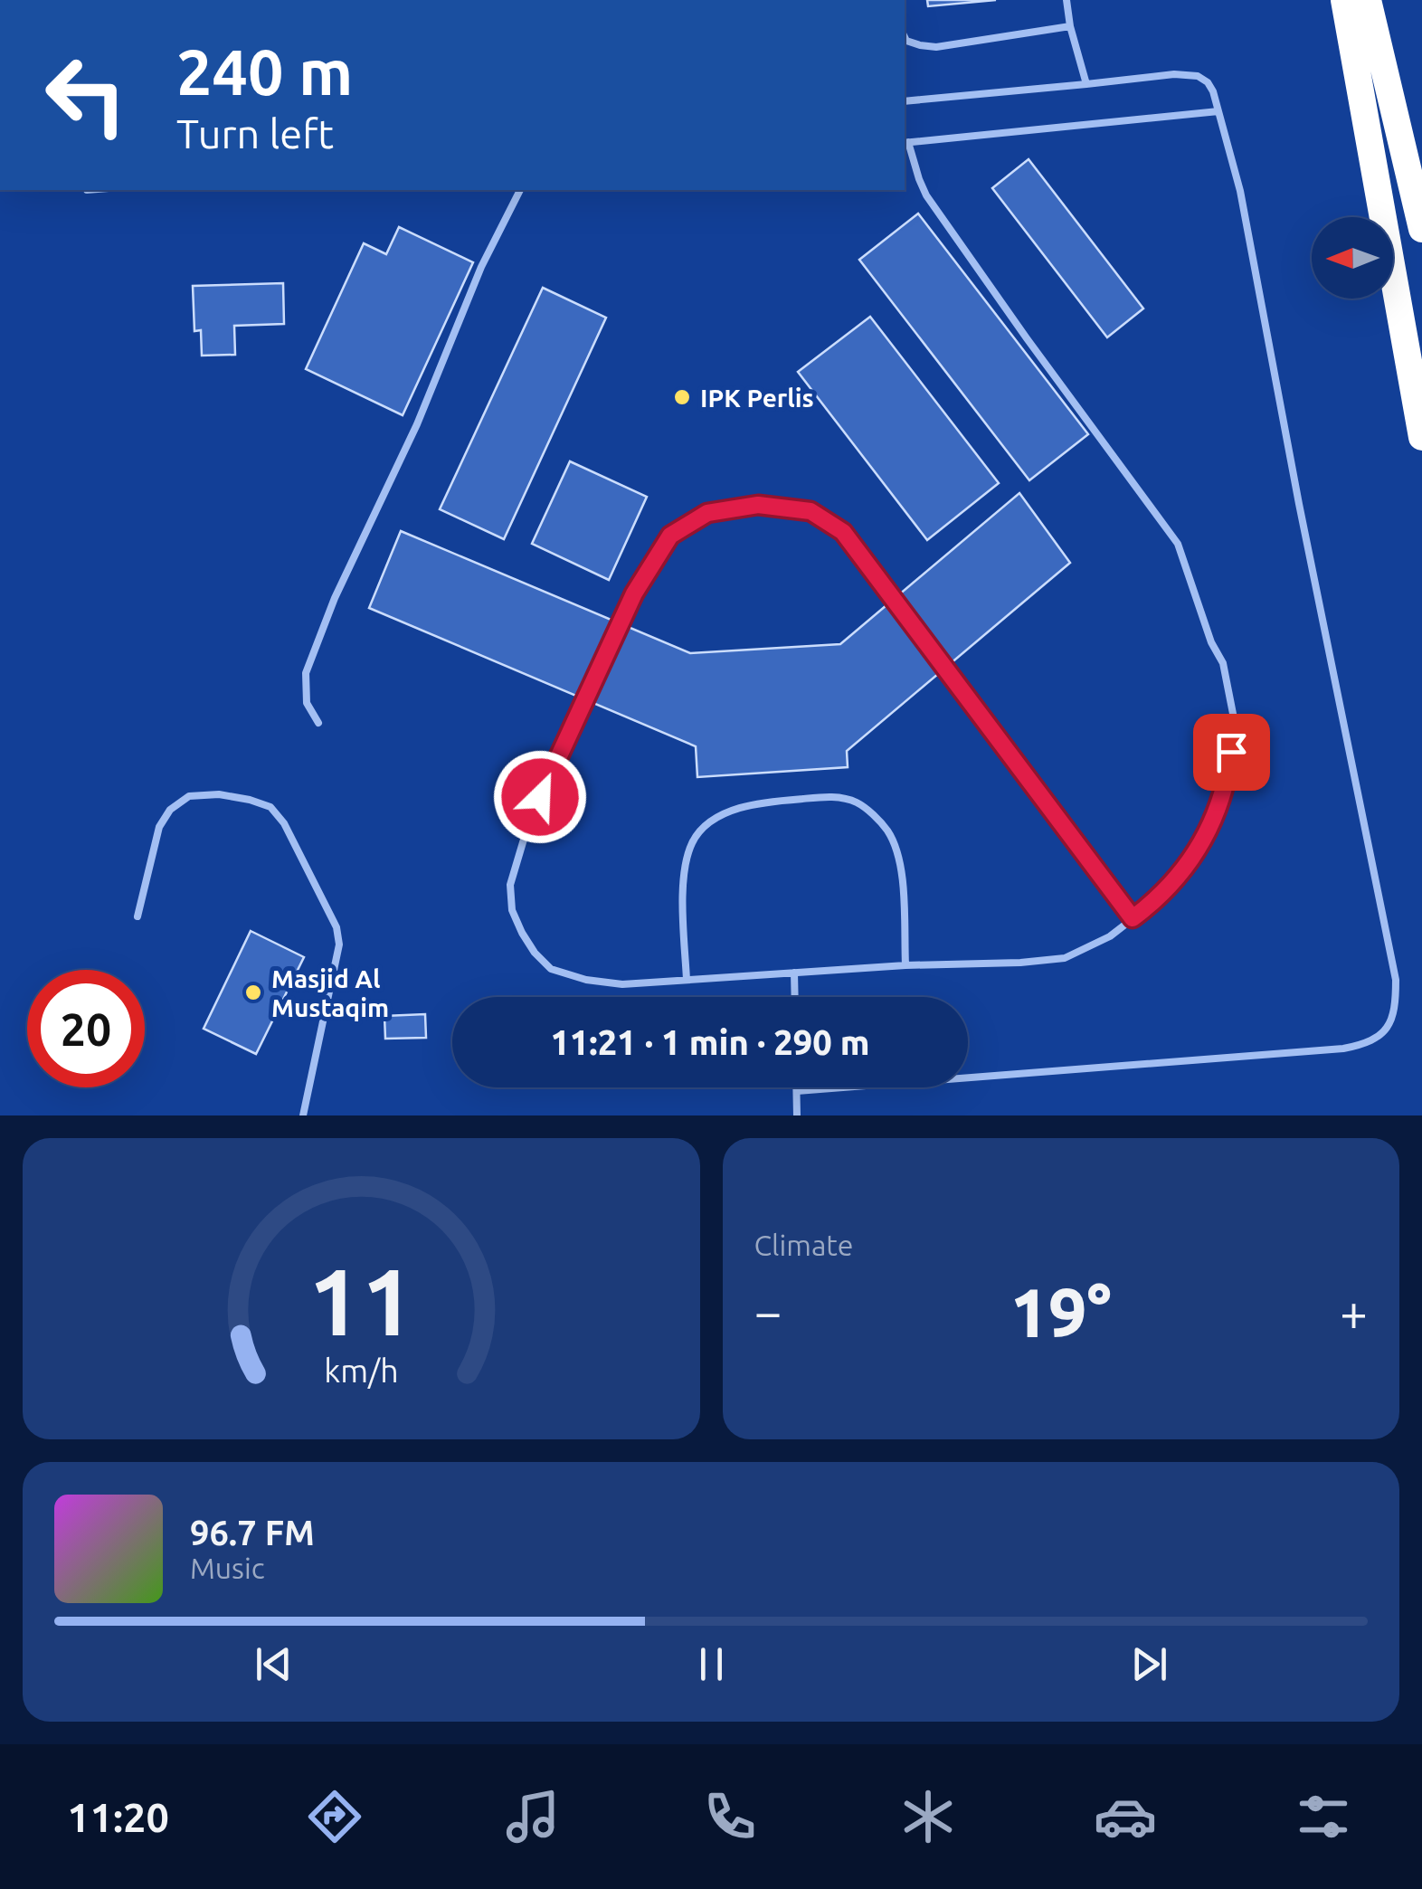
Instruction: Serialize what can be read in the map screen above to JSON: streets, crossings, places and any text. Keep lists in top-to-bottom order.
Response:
{
  "places": ["IPK Perlis", "Masjid Al Mustaqim"],
  "north": "left",
  "page": {
    "turn": ["240 m", "Turn left"],
    "limit": "20",
    "trip": "11:21 · 1 min · 290 m",
    "tile": "Climate",
    "heat": ["−", "19°", "+"],
    "song": ["96.7 FM", "Music"],
    "tabs": "11:20",
    "gauge": ["11", "km/h"]
  }
}
